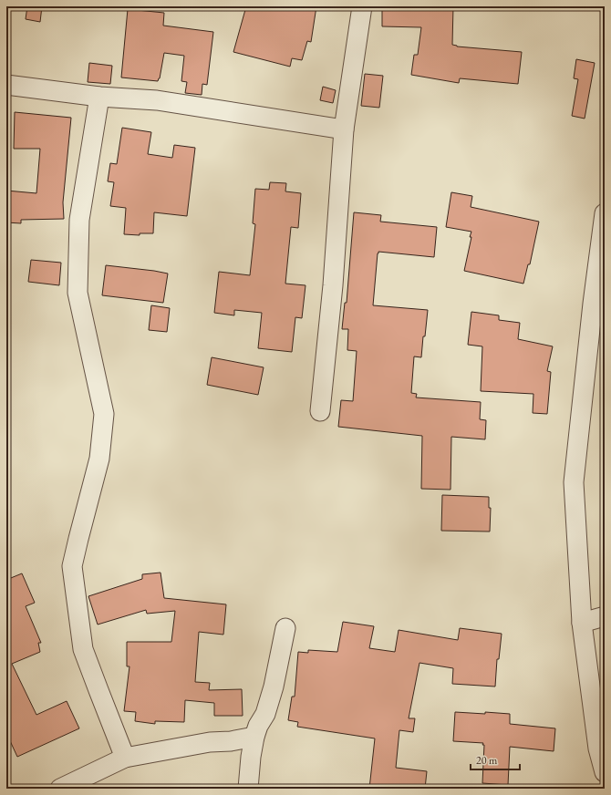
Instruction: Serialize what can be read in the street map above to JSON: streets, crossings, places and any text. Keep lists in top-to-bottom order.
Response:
{
  "scale_bar": "20 m"
}
